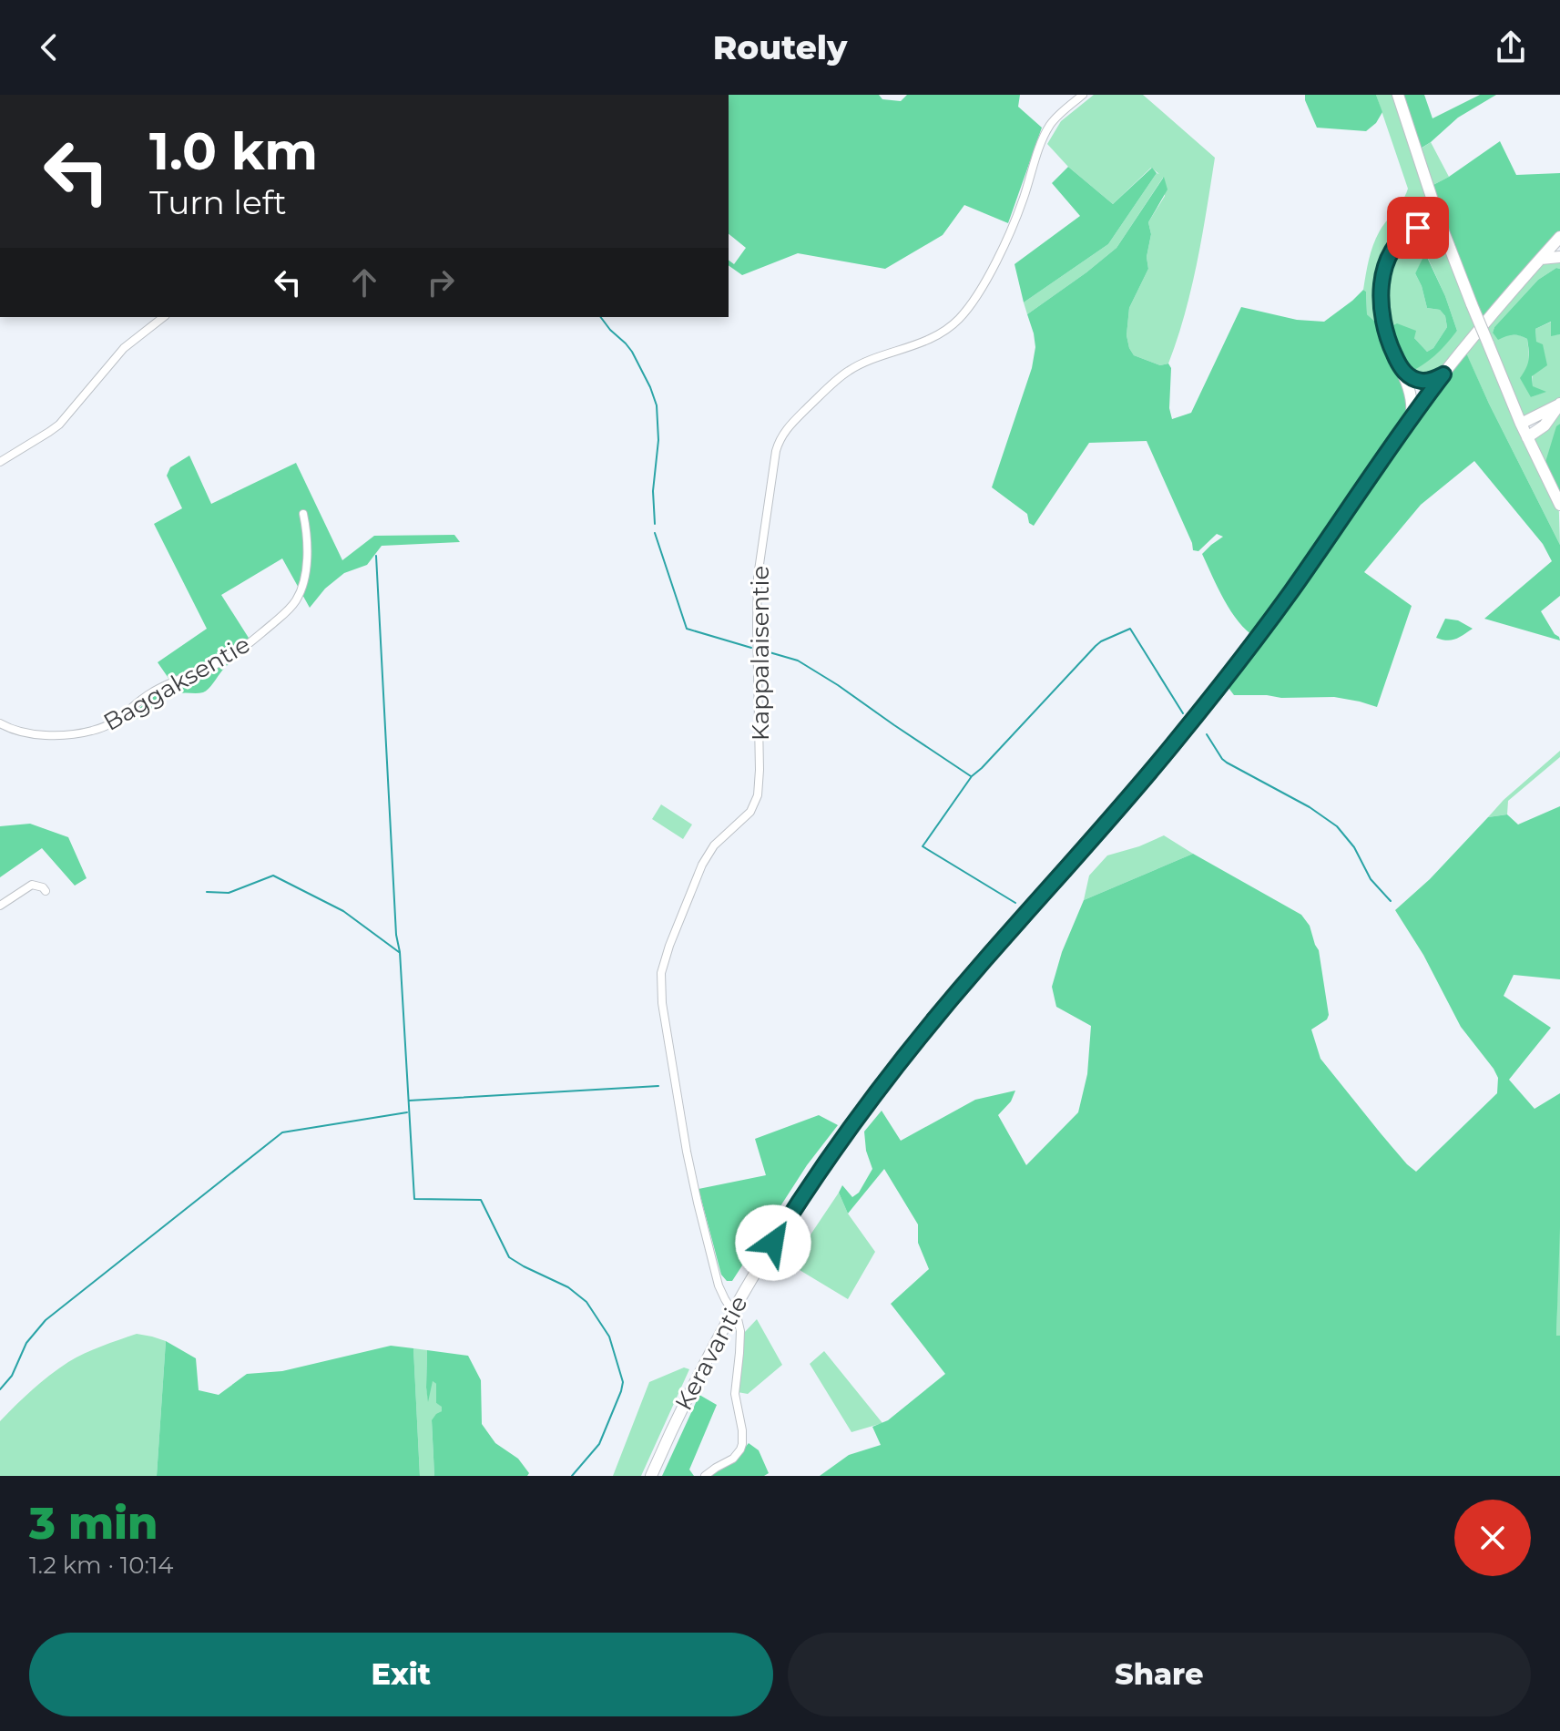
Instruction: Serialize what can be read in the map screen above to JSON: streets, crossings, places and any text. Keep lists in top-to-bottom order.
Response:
{
  "streets": {
    "main road": ["Keravantie"],
    "street": ["Kappalaisentie", "Baggaksentie"]
  },
  "crossings": [
    ["Kappalaisentie", "Keravantie"]
  ],
  "page": {
    "header": "Routely",
    "turn": ["1.0 km", "Turn left"],
    "heading": ["3 min", "1.2 km · 10:14"],
    "buttons": ["Exit", "Share"]
  }
}
